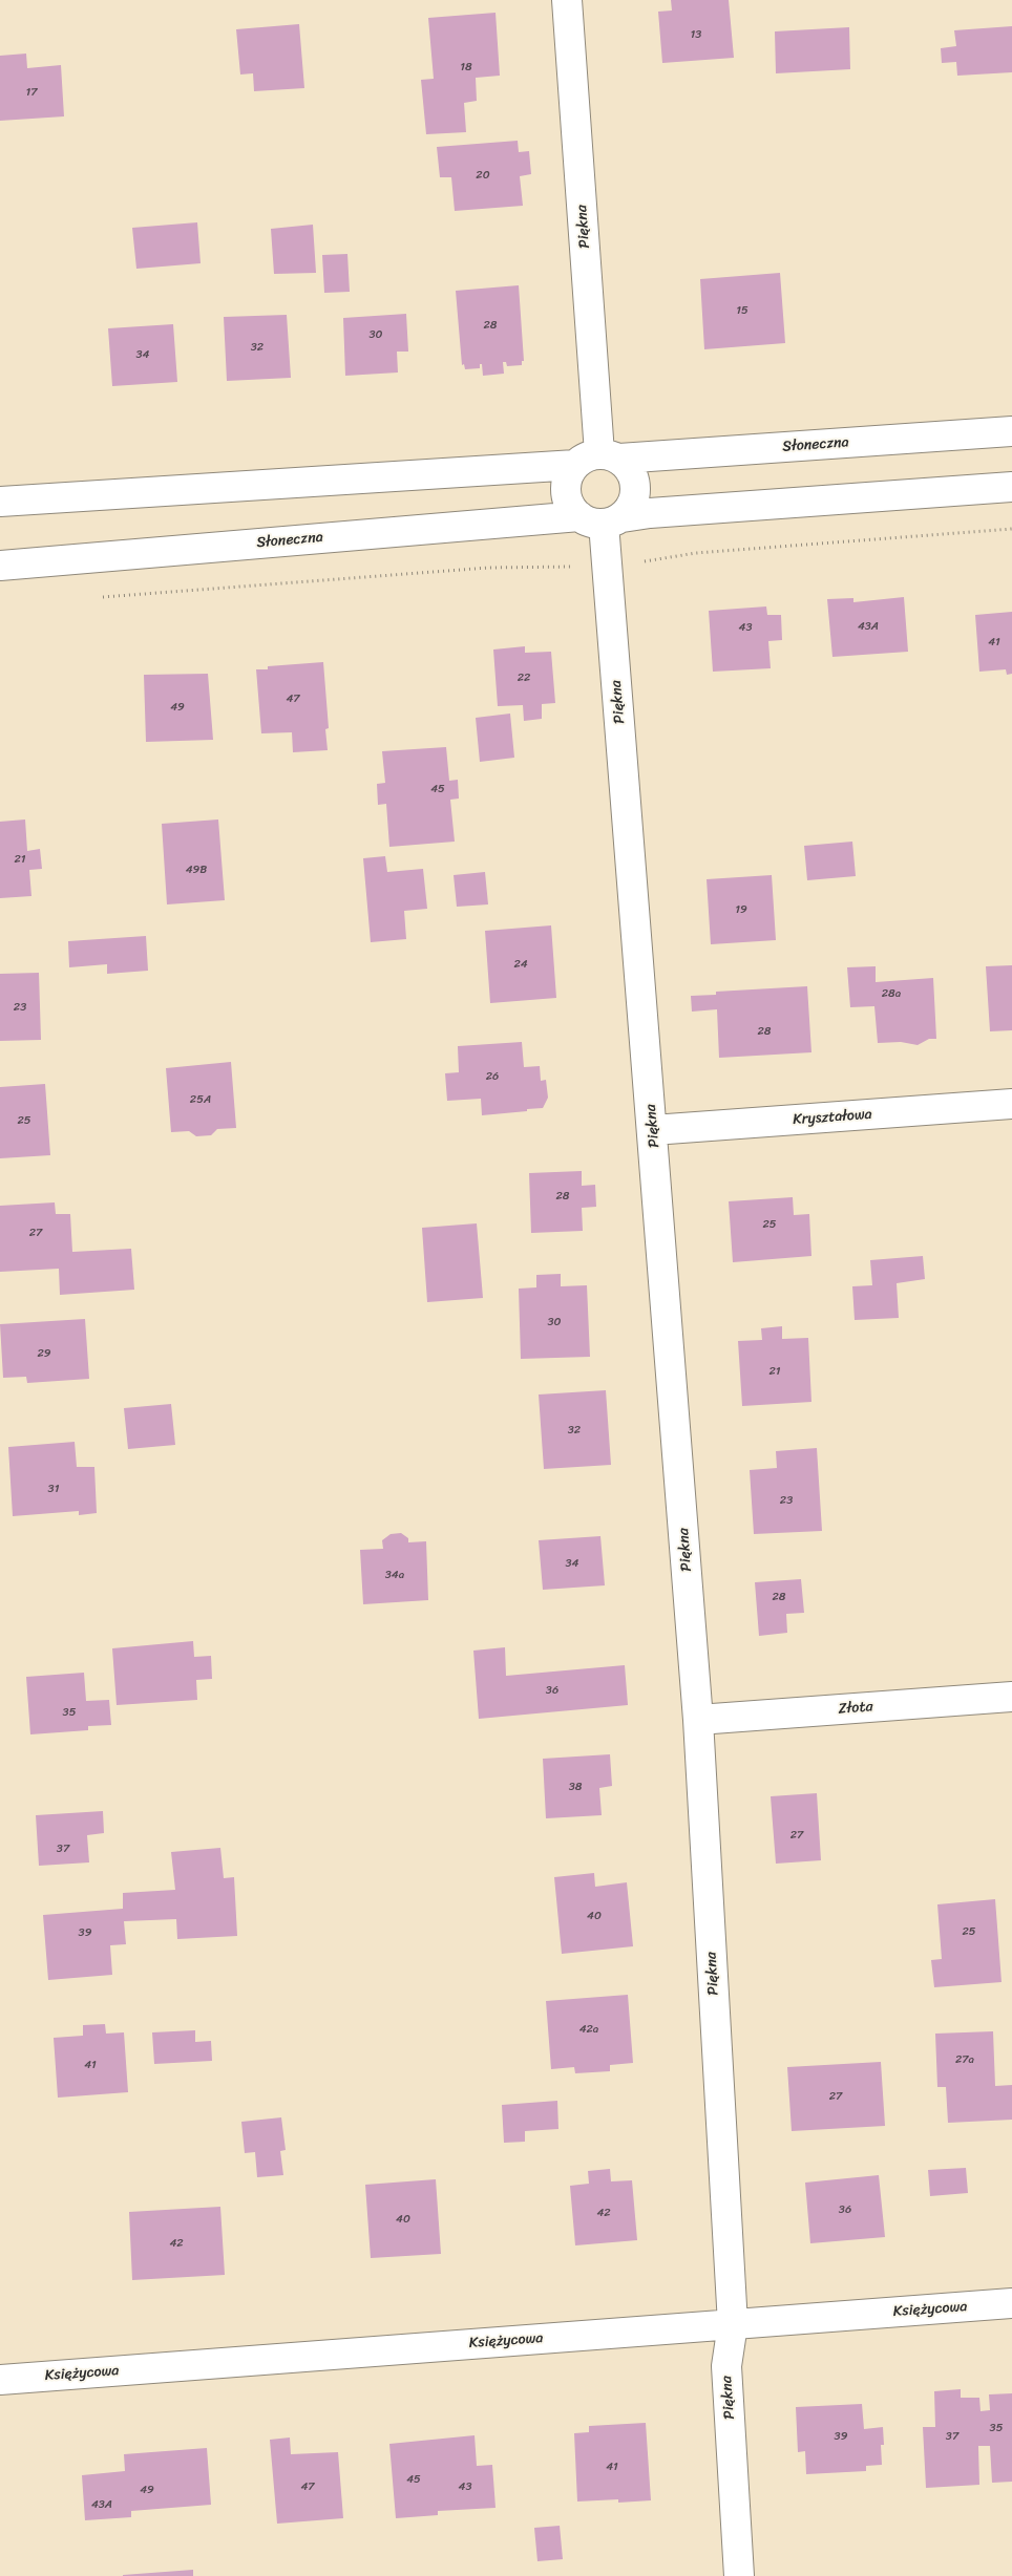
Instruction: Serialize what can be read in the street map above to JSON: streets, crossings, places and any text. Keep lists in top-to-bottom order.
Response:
{
  "streets": {
    "street": [
      "Piękna",
      "Słoneczna",
      "Kryształowa",
      "Złota",
      "Księżycowa"
    ]
  },
  "crossings": [
    ["Piękna", "Słoneczna"],
    ["Piękna", "Kryształowa"],
    ["Piękna", "Złota"],
    ["Piękna", "Księżycowa"]
  ],
  "house_numbers": [
    "13",
    "18",
    "17",
    "20",
    "15",
    "28",
    "30",
    "32",
    "34",
    "43A",
    "43",
    "41",
    "22",
    "47",
    "49",
    "45",
    "21",
    "49B",
    "19",
    "24",
    "28a",
    "23",
    "28",
    "26",
    "25A",
    "25",
    "28",
    "25",
    "27",
    "30",
    "29",
    "21",
    "32",
    "31",
    "23",
    "34",
    "34a",
    "28",
    "36",
    "35",
    "38",
    "27",
    "37",
    "40",
    "25",
    "39",
    "42a",
    "27a",
    "41",
    "27",
    "36",
    "42",
    "40",
    "42",
    "35",
    "39",
    "37",
    "41",
    "45",
    "47",
    "43",
    "49",
    "43A"
  ]
}
